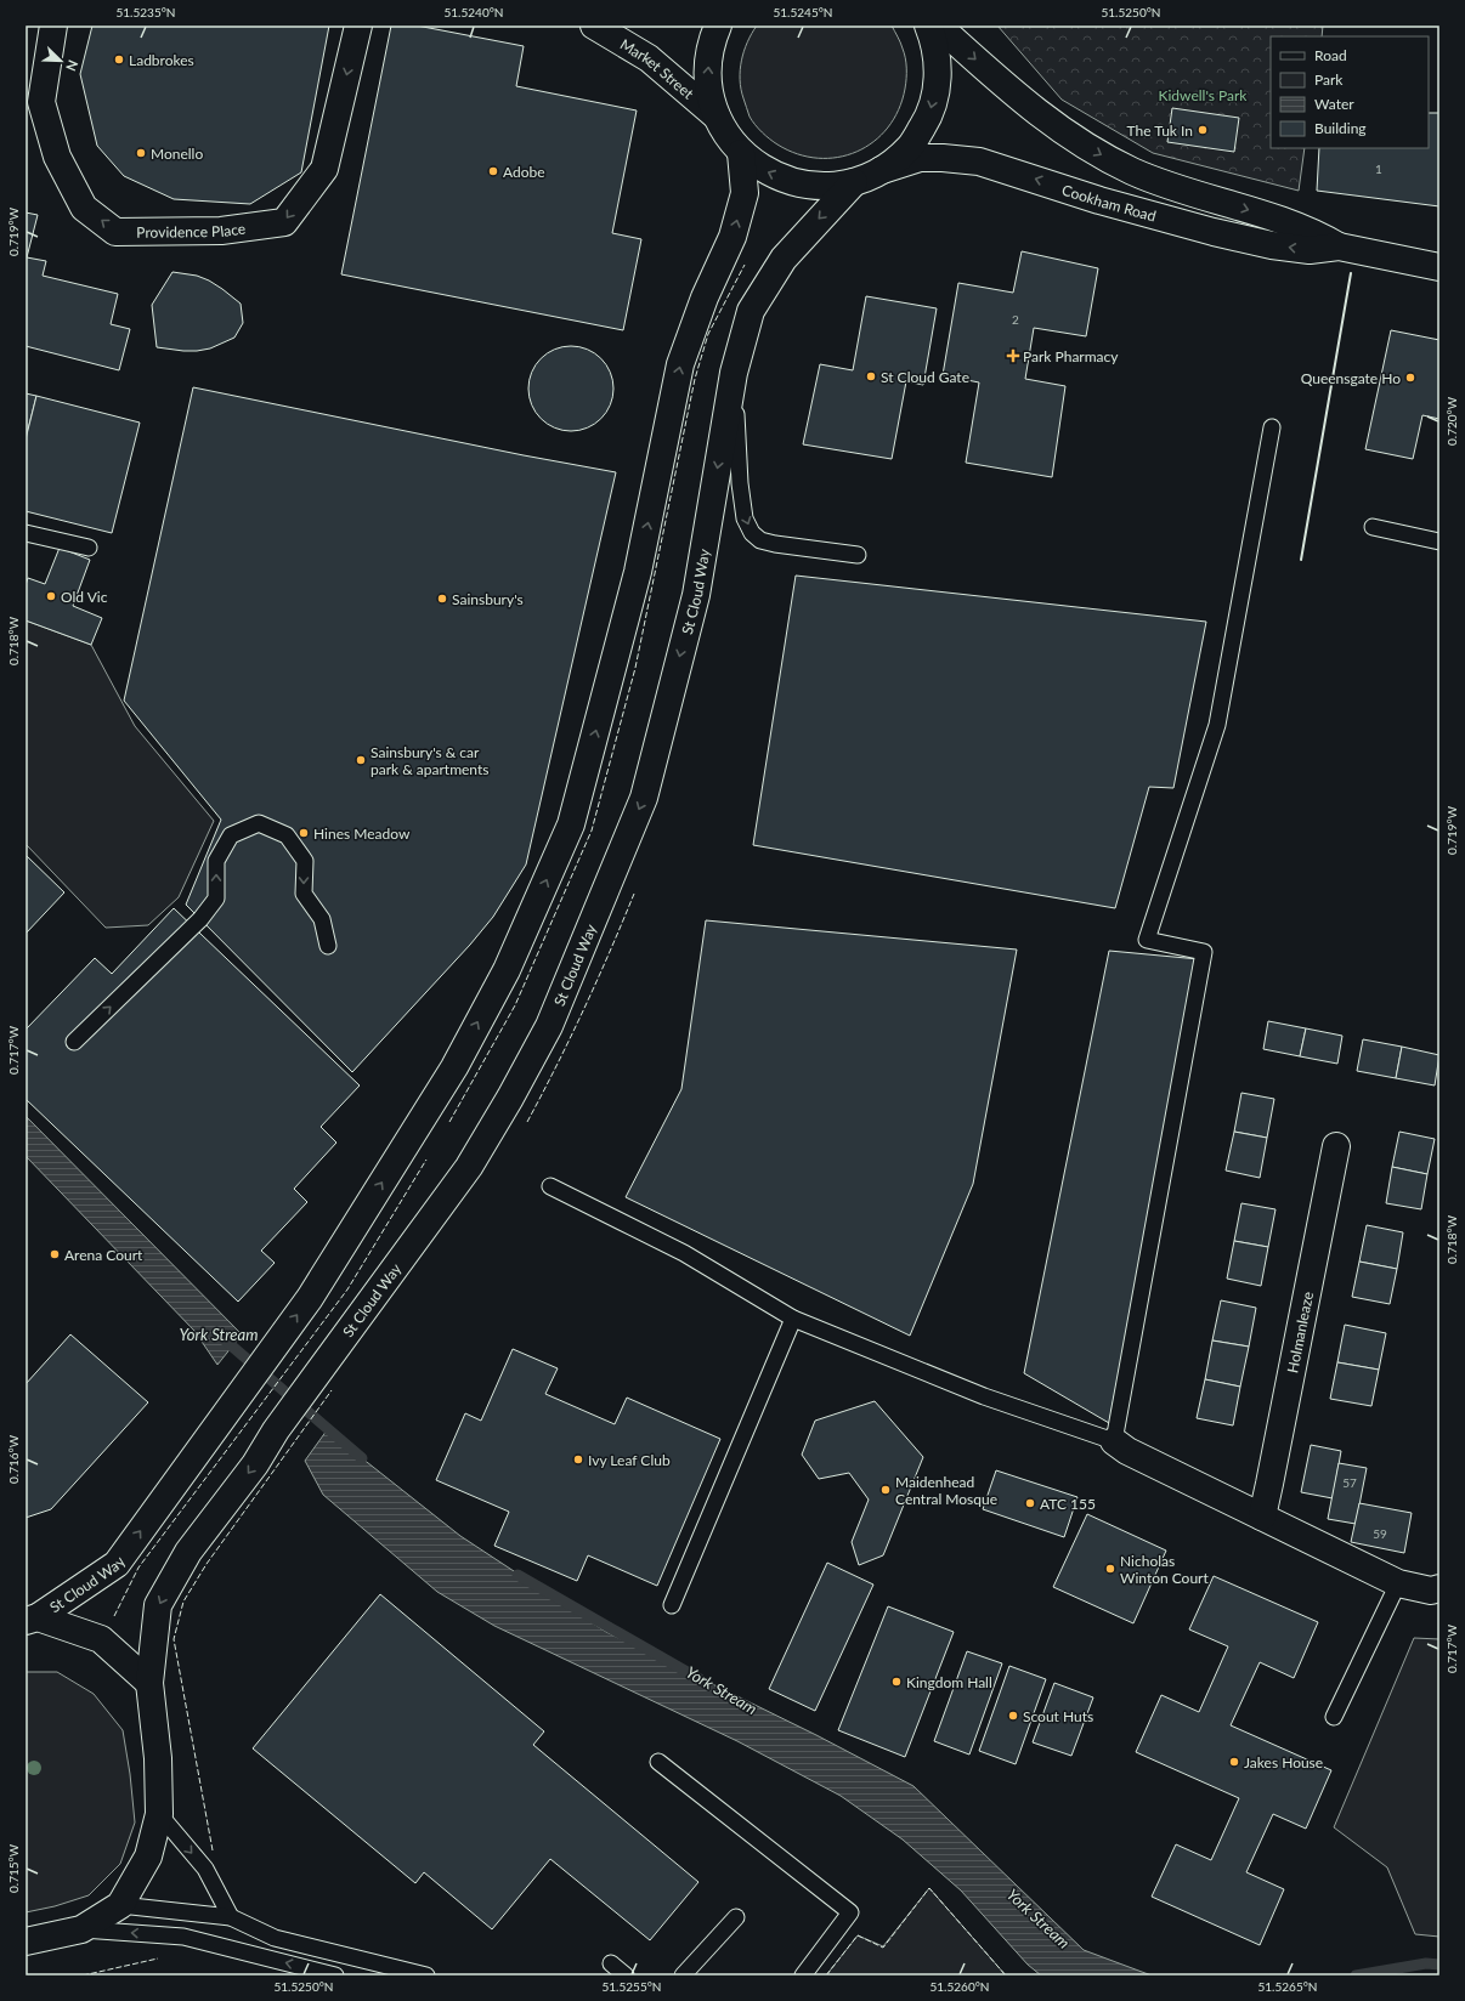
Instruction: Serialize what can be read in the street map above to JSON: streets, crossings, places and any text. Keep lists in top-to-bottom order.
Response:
{
  "streets": {
    "main road": [
      "Market Street",
      "Cookham Road",
      "Providence Place",
      "St Cloud Way",
      "Holmanleaze"
    ]
  },
  "water": ["York Stream"],
  "parks": ["Kidwell's Park"],
  "places": {
    "other": [
      "Ladbrokes",
      "The Tuk In",
      "Monello",
      "Adobe",
      "St Cloud Gate",
      "Queensgate Ho",
      "Old Vic",
      "Sainsbury's",
      "Sainsbury's & car park & apartments",
      "Hines Meadow",
      "Arena Court",
      "Ivy Leaf Club",
      "Maidenhead Central Mosque",
      "ATC 155",
      "Nicholas Winton Court",
      "Kingdom Hall",
      "Scout Huts",
      "Jakes House"
    ],
    "health": ["Park Pharmacy"]
  },
  "house_numbers": [
    "1",
    "2",
    "57",
    "59"
  ],
  "legend": [
    "Road",
    "Park",
    "Water",
    "Building"
  ],
  "north": "bottom right",
  "coordinates": [
    "51.5235°N",
    "51.5240°N",
    "51.5245°N",
    "51.5250°N",
    "0.719°W",
    "0.720°W",
    "0.718°W",
    "0.717°W",
    "0.716°W",
    "0.715°W",
    "51.5255°N",
    "51.5260°N",
    "51.5265°N"
  ]
}
